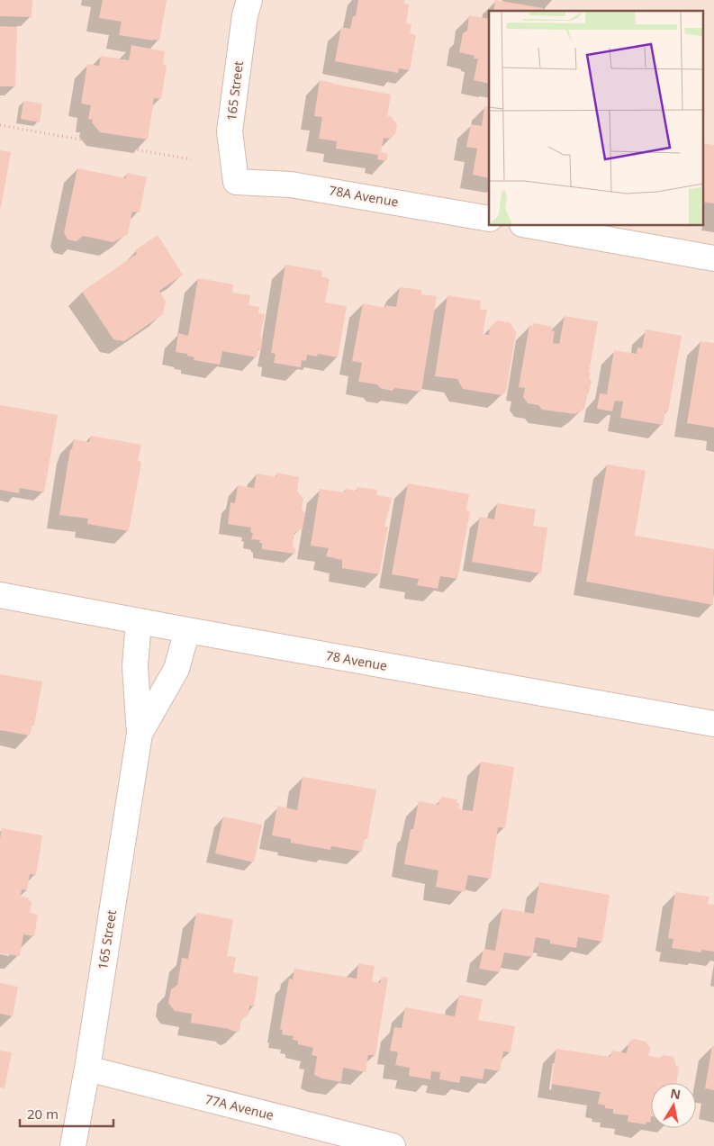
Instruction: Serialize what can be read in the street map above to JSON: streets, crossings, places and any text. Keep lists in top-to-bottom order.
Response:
{
  "streets": {
    "street": [
      "165 Street",
      "78A Avenue",
      "78 Avenue",
      "77A Avenue"
    ]
  },
  "crossings": [
    ["165 Street", "78A Avenue"],
    ["165 Street", "78 Avenue"],
    ["165 Street", "77A Avenue"]
  ],
  "scale_bar": "20 m",
  "north": "top"
}
